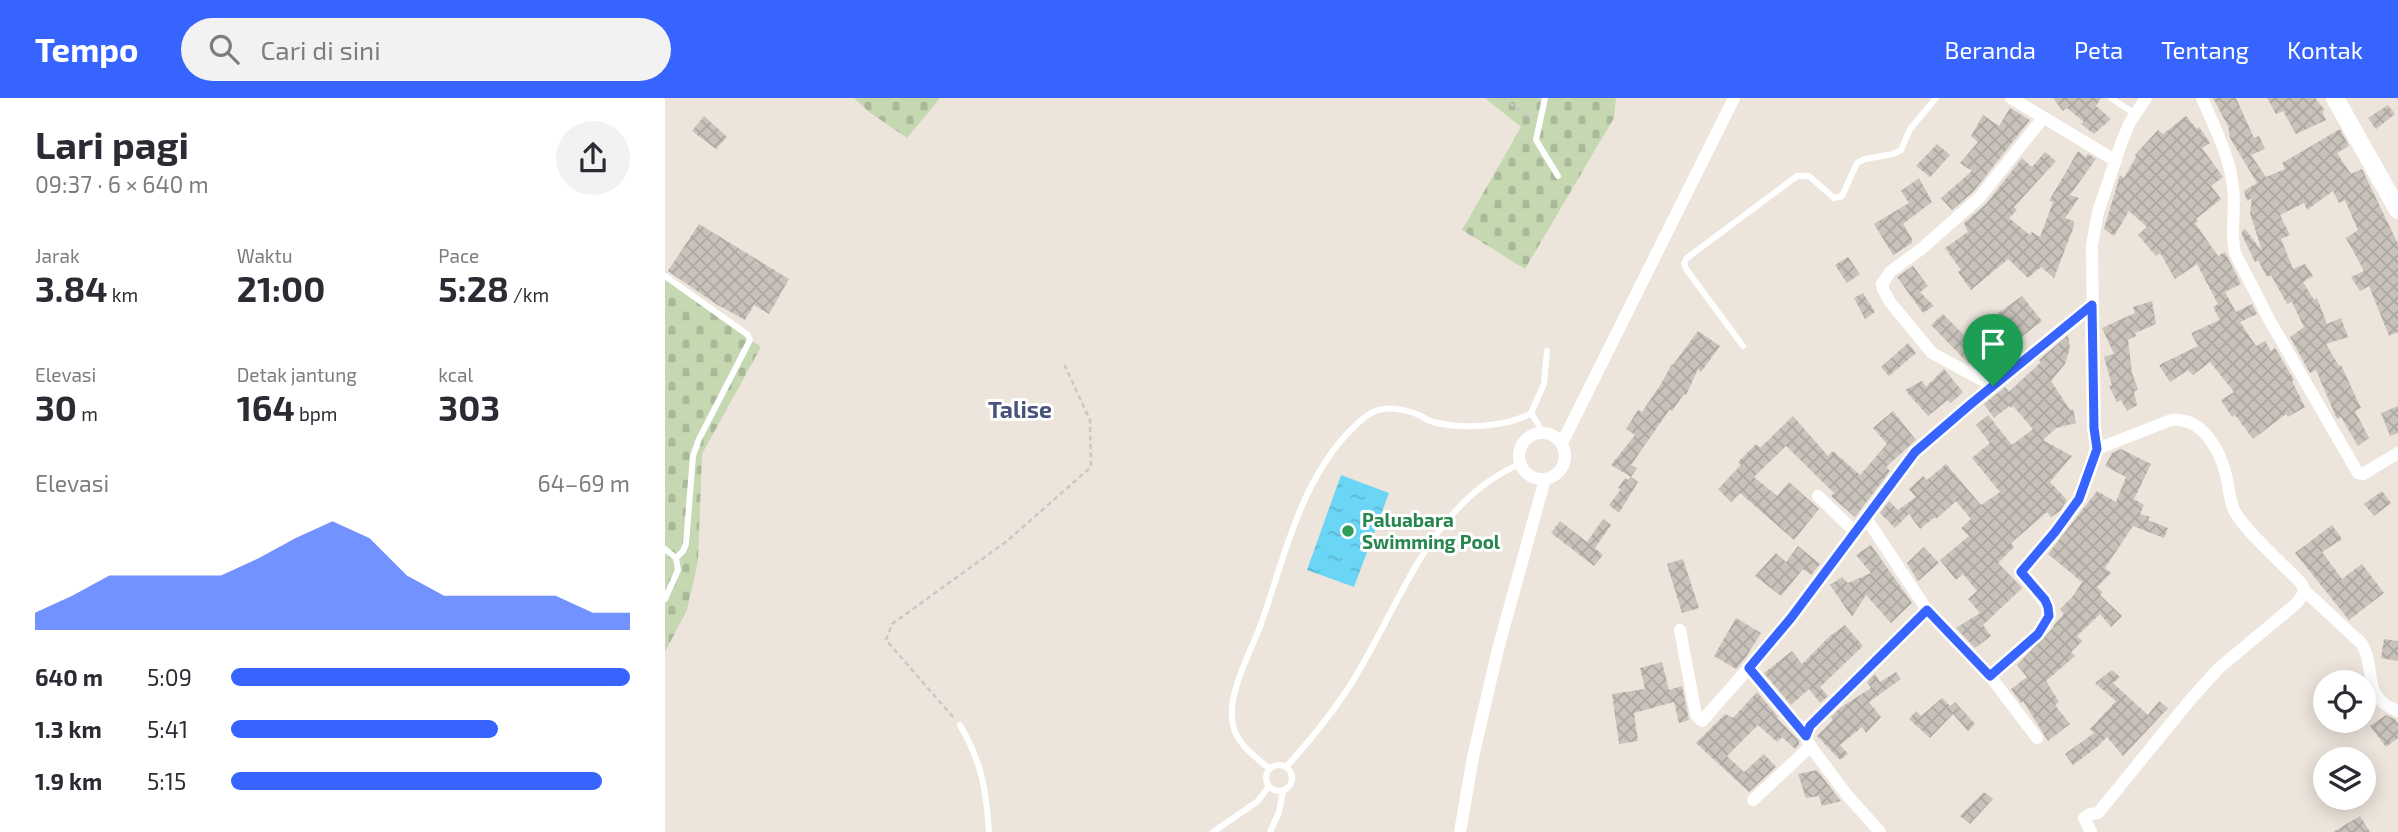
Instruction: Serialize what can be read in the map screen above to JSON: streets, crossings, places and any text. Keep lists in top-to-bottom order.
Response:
{
  "districts": ["Talise"],
  "places": ["Paluabara Swimming Pool"],
  "page": {
    "header": "Tempo",
    "search": "Cari di sini",
    "nav": [
      "Beranda",
      "Peta",
      "Tentang",
      "Kontak"
    ],
    "heading": ["Lari pagi", "09:37 · 6 × 640 m"],
    "stats": [
      ["Jarak", "3.84 km"],
      ["Waktu", "21:00"],
      ["Pace", "5:28 /km"],
      ["Elevasi", "30 m"],
      ["Detak jantung", "164 bpm"],
      ["kcal", "303"]
    ],
    "chart": ["Elevasi", "64–69 m"],
    "list": [
      {
        "name": "640 m",
        "note": "5:09"
      },
      {
        "name": "1.3 km",
        "note": "5:41"
      },
      {
        "name": "1.9 km",
        "note": "5:15"
      }
    ]
  }
}
